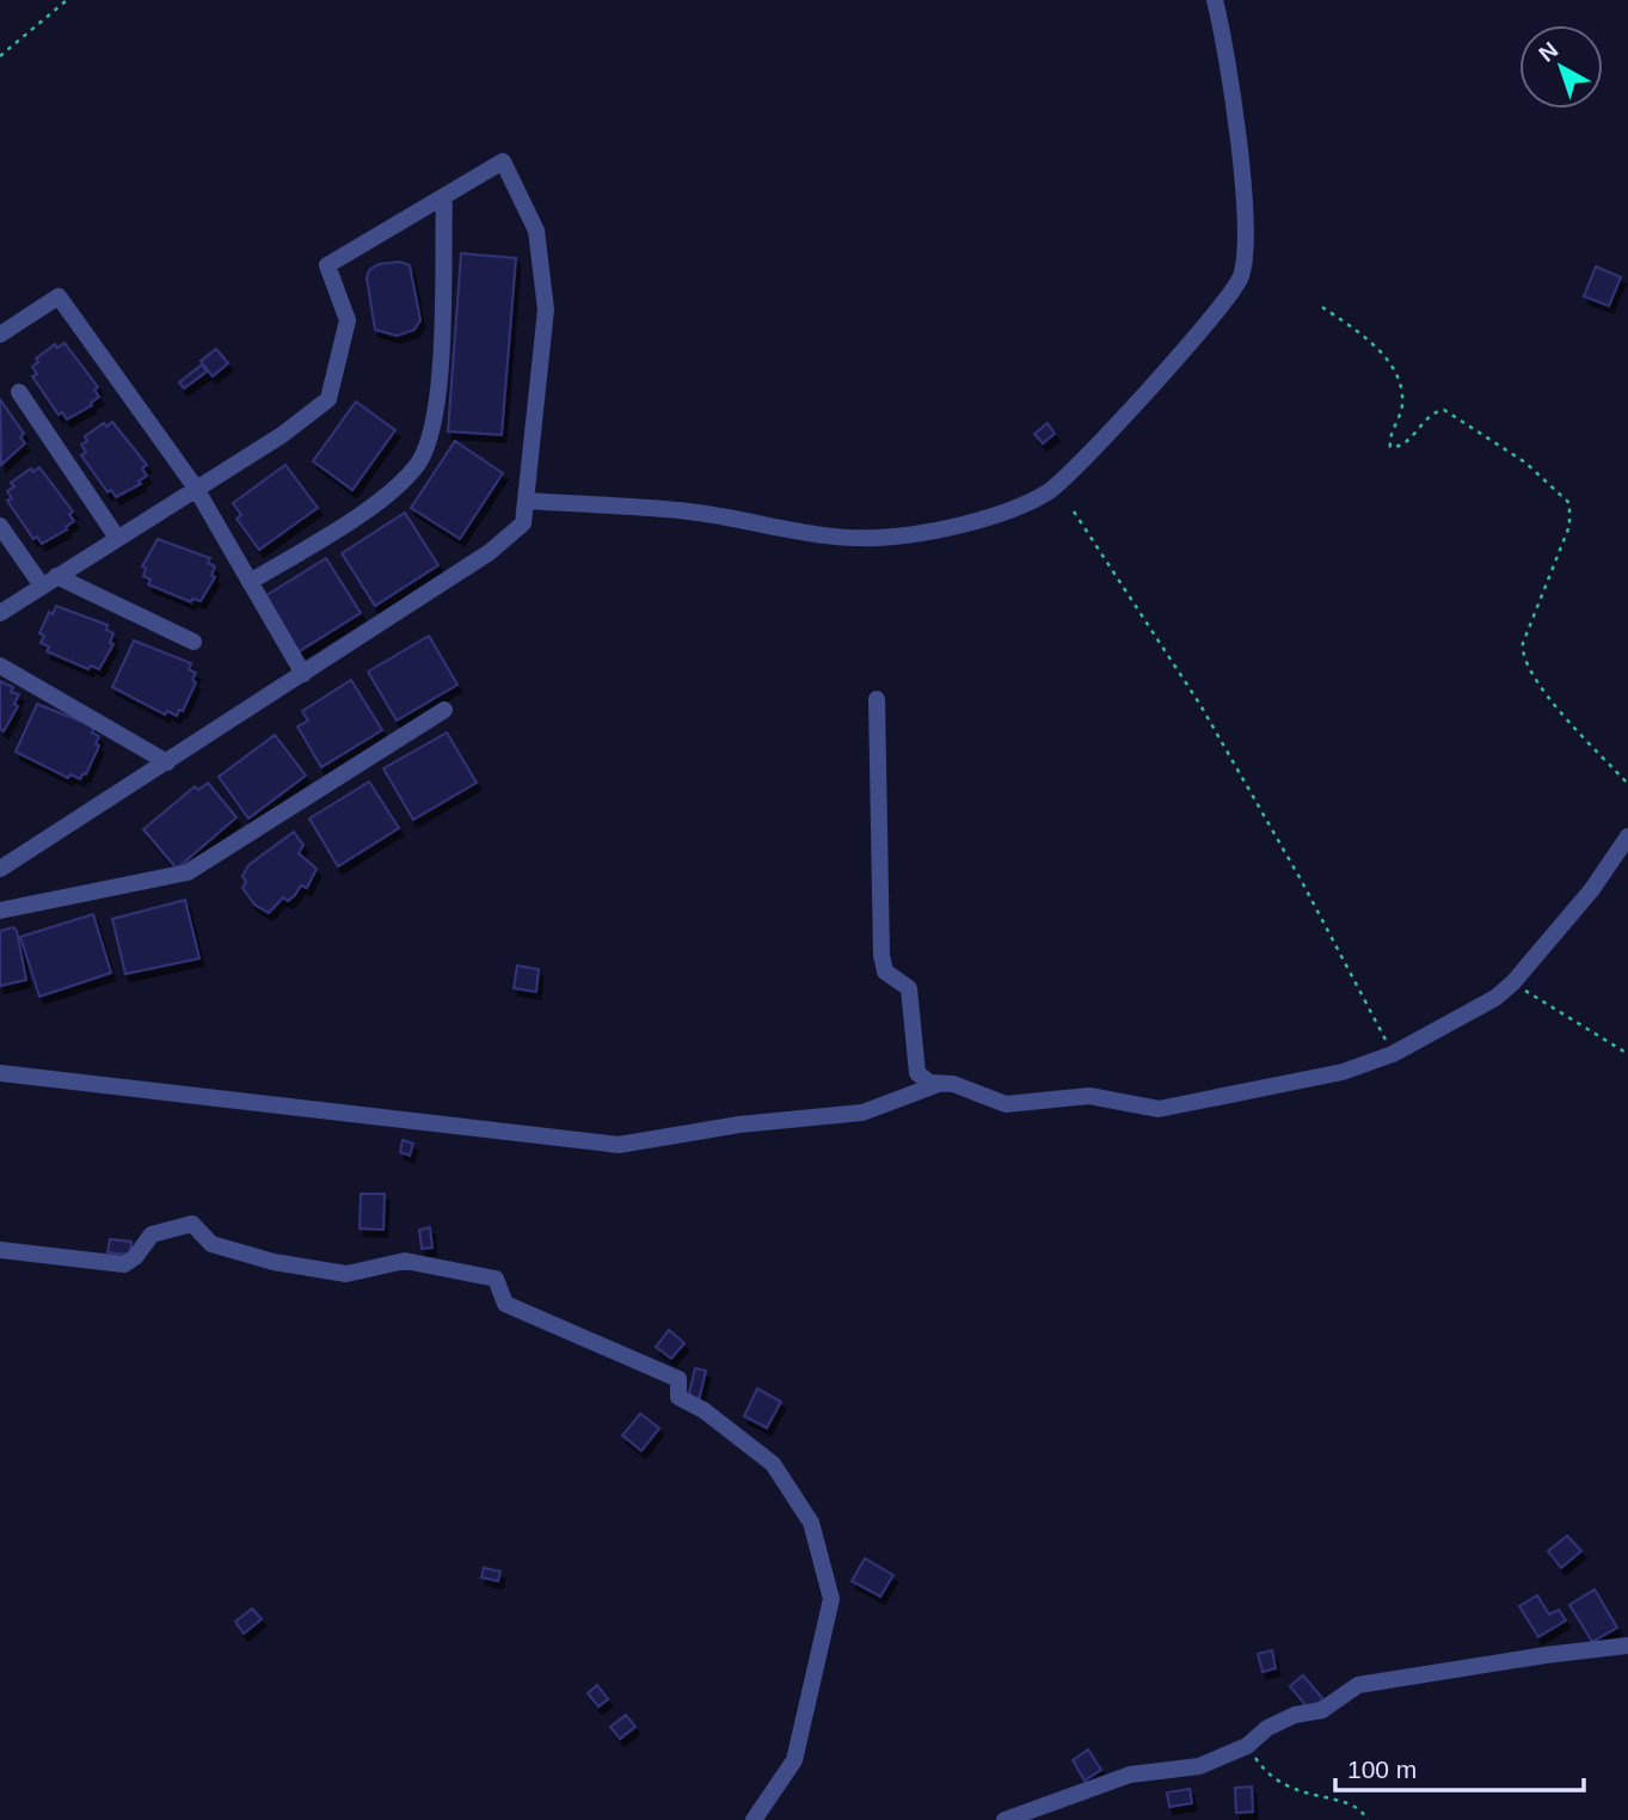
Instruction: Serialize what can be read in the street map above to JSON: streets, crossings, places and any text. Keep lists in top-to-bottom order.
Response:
{
  "scale_bar": "100 m",
  "north": "top left"
}
